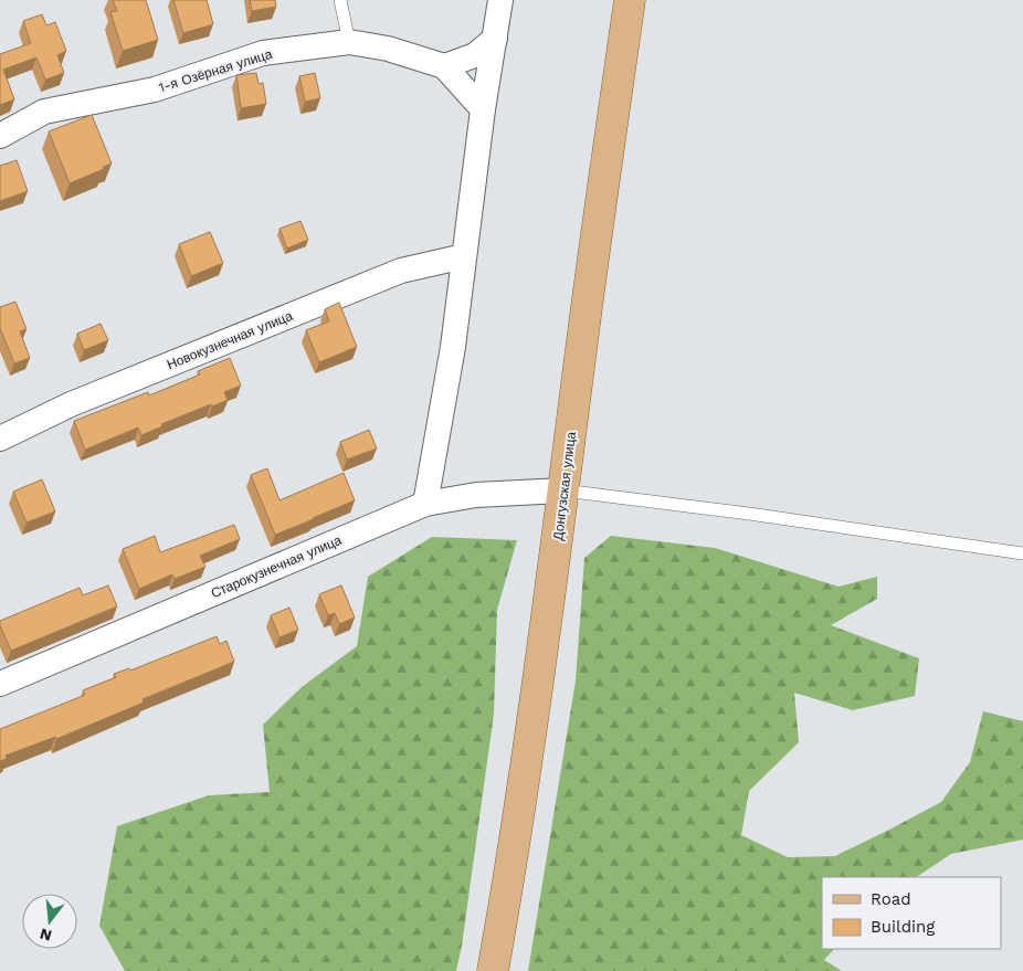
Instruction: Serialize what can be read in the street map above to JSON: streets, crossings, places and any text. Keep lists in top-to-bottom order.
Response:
{
  "streets": {
    "main road": ["Донгузская улица"],
    "street": ["1-я Озёрная улица", "Новокузнечная улица", "Старокузнечная улица"]
  },
  "crossings": [
    ["Донгузская улица", "Старокузнечная улица"]
  ],
  "legend": ["Road", "Building"],
  "north": "bottom"
}
